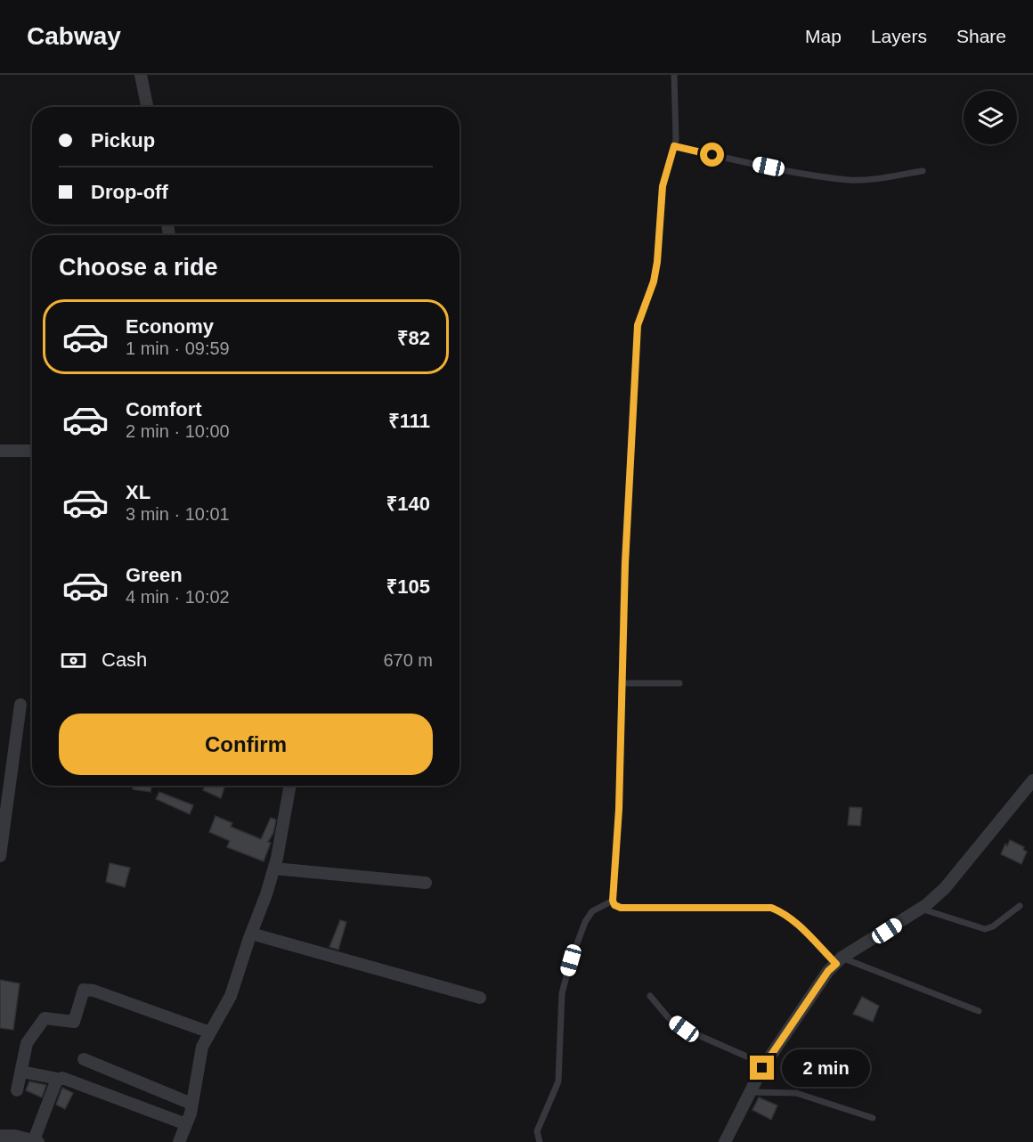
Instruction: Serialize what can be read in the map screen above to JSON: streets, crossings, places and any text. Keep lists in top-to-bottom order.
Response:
{
  "page": {
    "header": "Cabway",
    "nav": ["Map", "Layers", "Share"],
    "banner": ["Pickup", "Drop-off"],
    "heading": "Choose a ride",
    "list": [
      {
        "name": "Economy",
        "note": "1 min · 09:59",
        "value": "₹82"
      },
      {
        "name": "Comfort",
        "note": "2 min · 10:00",
        "value": "₹111"
      },
      {
        "name": "XL",
        "note": "3 min · 10:01",
        "value": "₹140"
      },
      {
        "name": "Green",
        "note": "4 min · 10:02",
        "value": "₹105"
      }
    ],
    "pay": ["Cash", "670 m"],
    "buttons": "Confirm",
    "bubble": "2 min"
  }
}
